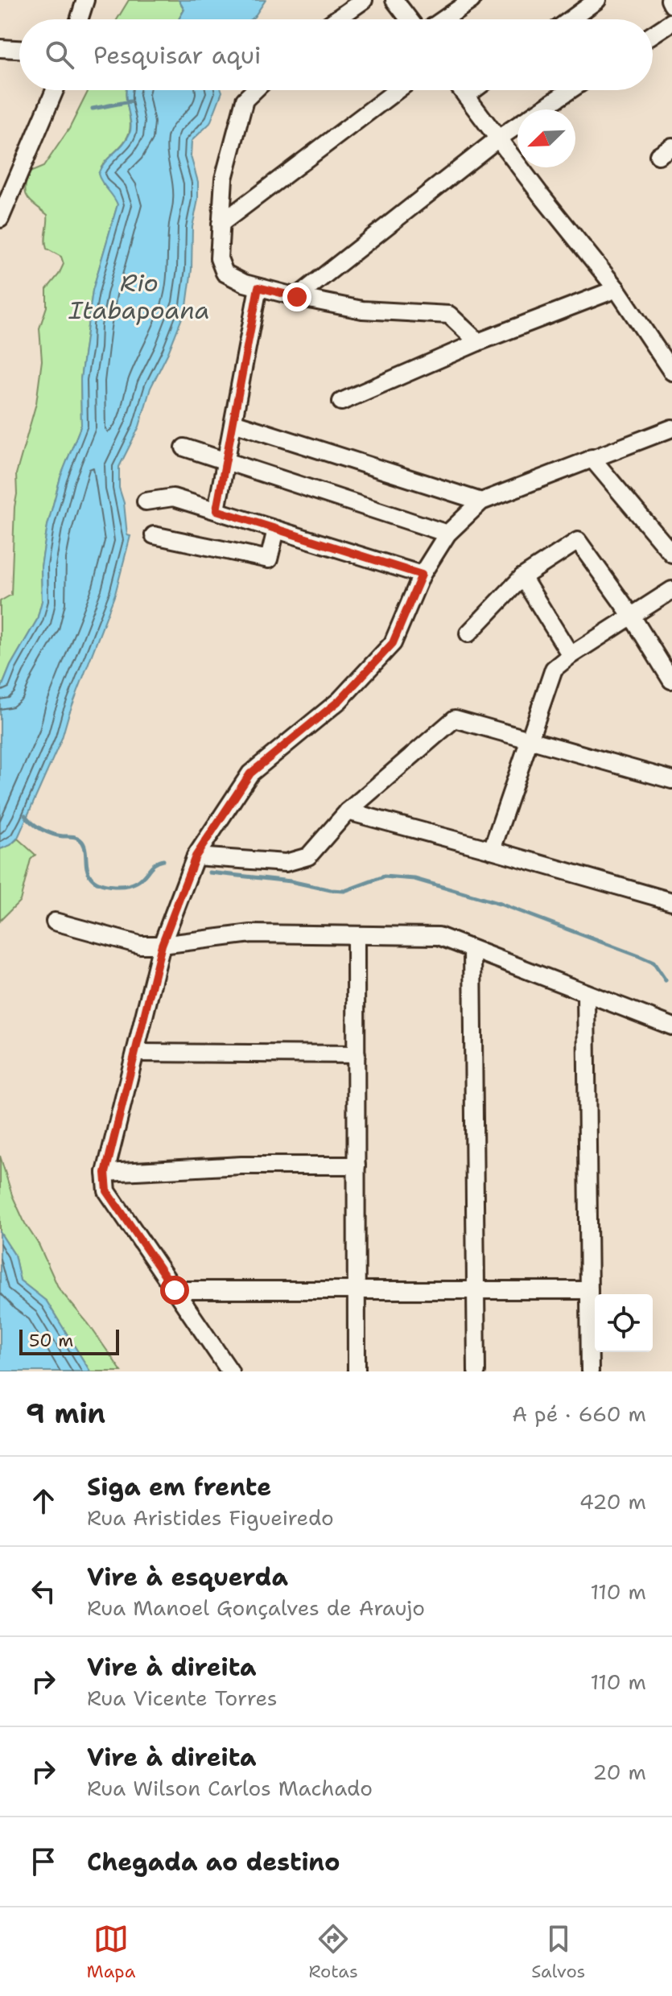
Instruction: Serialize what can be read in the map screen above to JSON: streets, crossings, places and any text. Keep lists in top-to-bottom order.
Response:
{
  "water": ["Rio Itabapoana"],
  "scale_bar": "50 m",
  "north": "bottom left",
  "page": {
    "search": "Pesquisar aqui",
    "scale": "50 m",
    "heading": ["9 min", "A pé · 660 m"],
    "list": [
      ["Siga em frente", "Rua Aristides Figueiredo", "420 m"],
      ["Vire à esquerda", "Rua Manoel Gonçalves de Araujo", "110 m"],
      ["Vire à direita", "Rua Vicente Torres", "110 m"],
      ["Vire à direita", "Rua Wilson Carlos Machado", "20 m"],
      "Chegada ao destino"
    ],
    "nav": ["Mapa", "Rotas", "Salvos"]
  }
}
